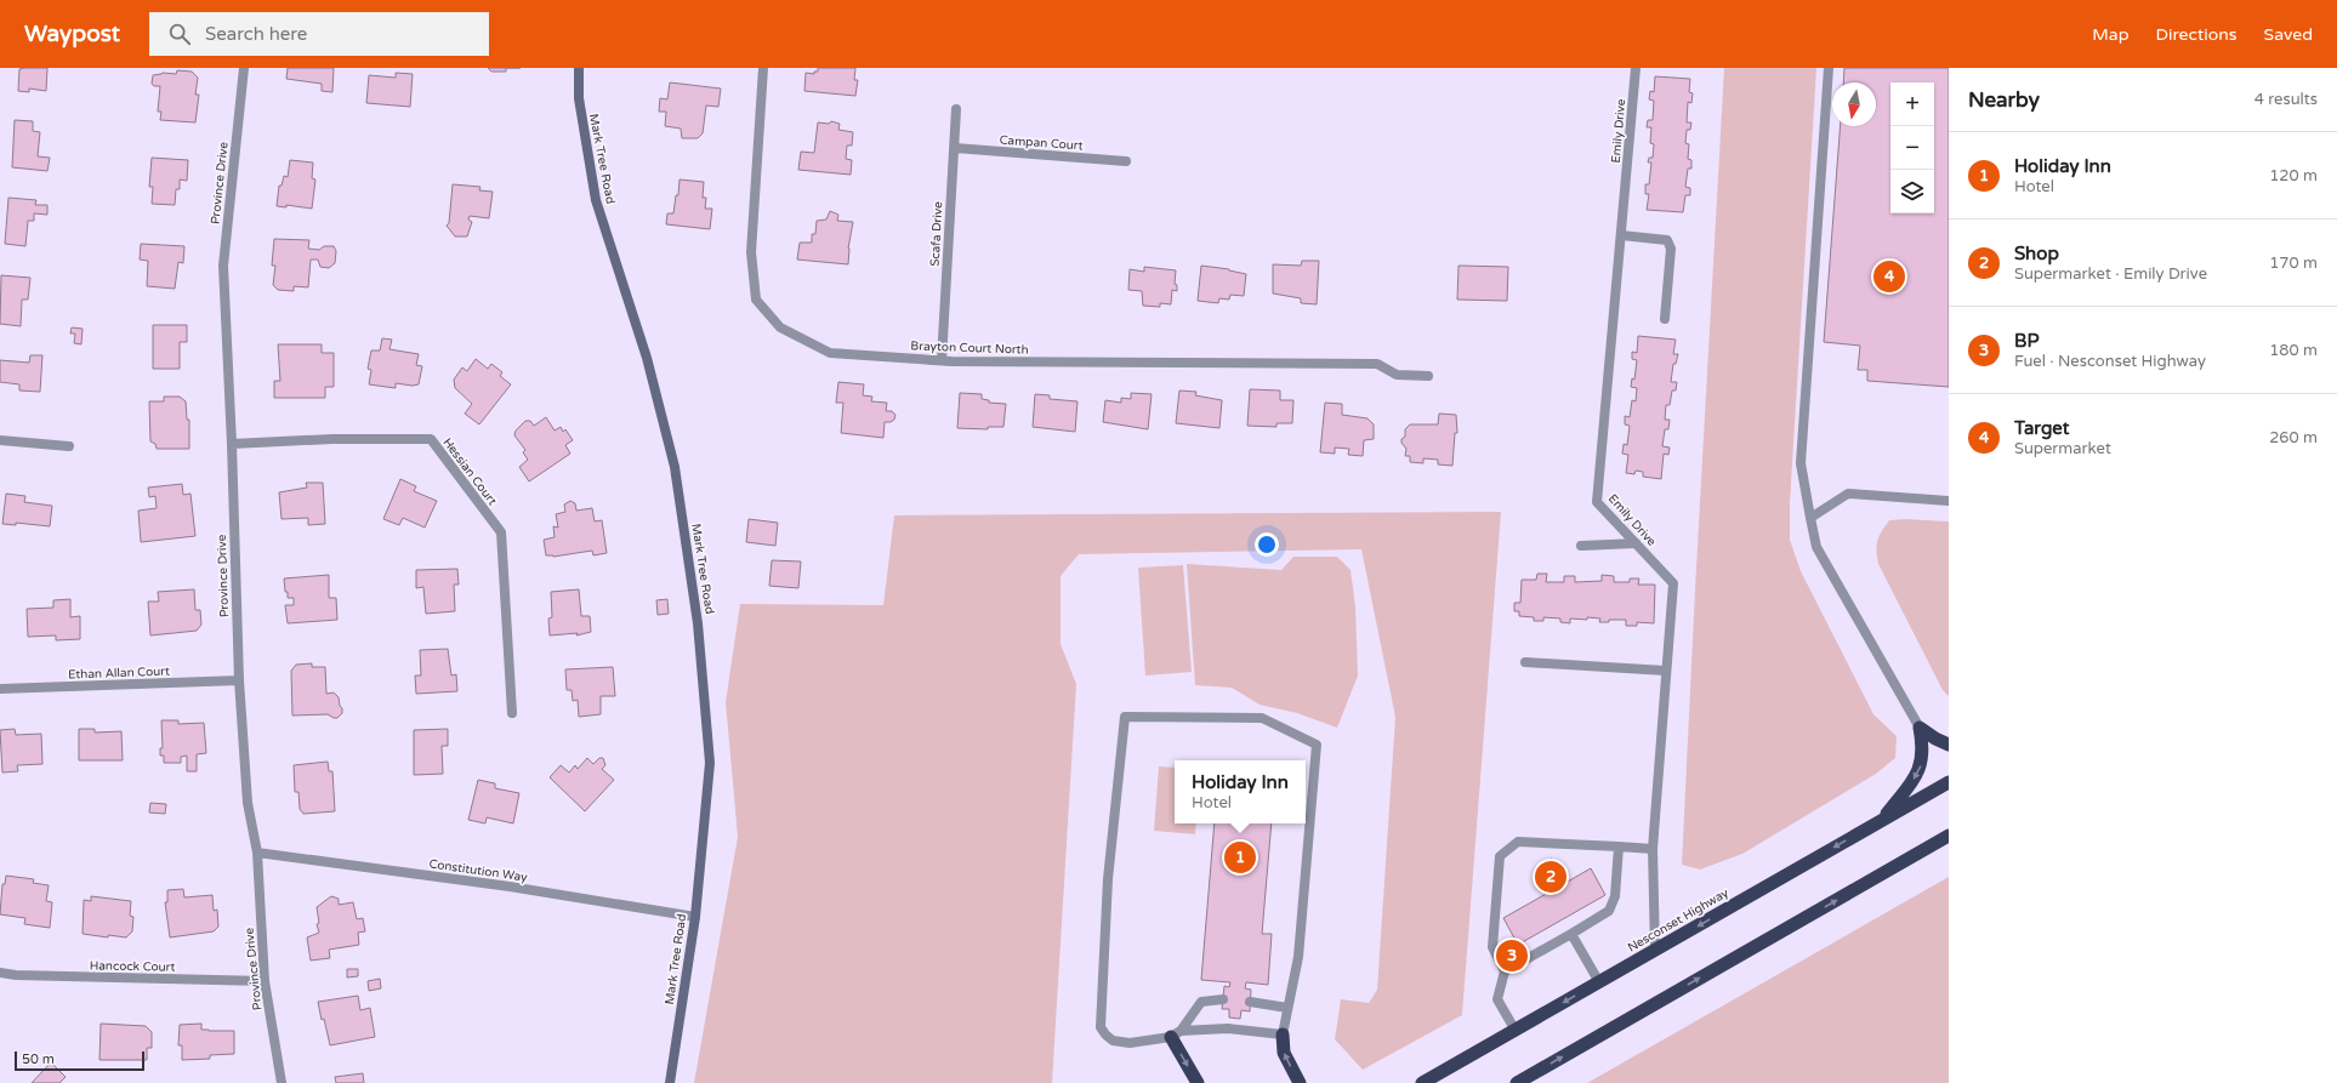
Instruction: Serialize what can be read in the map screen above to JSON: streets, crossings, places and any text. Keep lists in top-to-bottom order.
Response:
{
  "streets": {
    "highway": ["Nesconset Highway"],
    "main road": ["Mark Tree Road"],
    "street": [
      "Emily Drive",
      "Campan Court",
      "Province Drive",
      "Scafa Drive",
      "Brayton Court North",
      "Hessian Court",
      "Ethan Allan Court",
      "Constitution Way",
      "Hancock Court"
    ]
  },
  "crossings": [
    ["Emily Drive", "Nesconset Highway"],
    ["Campan Court", "Scafa Drive"],
    ["Mark Tree Road", "Constitution Way"],
    ["Province Drive", "Hessian Court"],
    ["Province Drive", "Ethan Allan Court"],
    ["Province Drive", "Constitution Way"],
    ["Province Drive", "Hancock Court"],
    ["Scafa Drive", "Brayton Court North"]
  ],
  "scale_bar": "50 m",
  "north": "bottom",
  "page": {
    "header": "Waypost",
    "search": "Search here",
    "nav": ["Map", "Directions", "Saved"],
    "heading": ["Nearby", "4 results"],
    "map_buttons": ["+", "−"],
    "list": [
      {
        "mark": "1",
        "name": "Holiday Inn",
        "note": "Hotel",
        "value": "120 m"
      },
      {
        "mark": "2",
        "name": "Shop",
        "note": "Supermarket · Emily Drive",
        "value": "170 m"
      },
      {
        "mark": "3",
        "name": "BP",
        "note": "Fuel · Nesconset Highway",
        "value": "180 m"
      },
      {
        "mark": "4",
        "name": "Target",
        "note": "Supermarket",
        "value": "260 m"
      }
    ],
    "pins": [
      "4",
      "1",
      "2",
      "3"
    ],
    "popup": ["Holiday Inn", "Hotel"],
    "scale": "50 m"
  }
}
